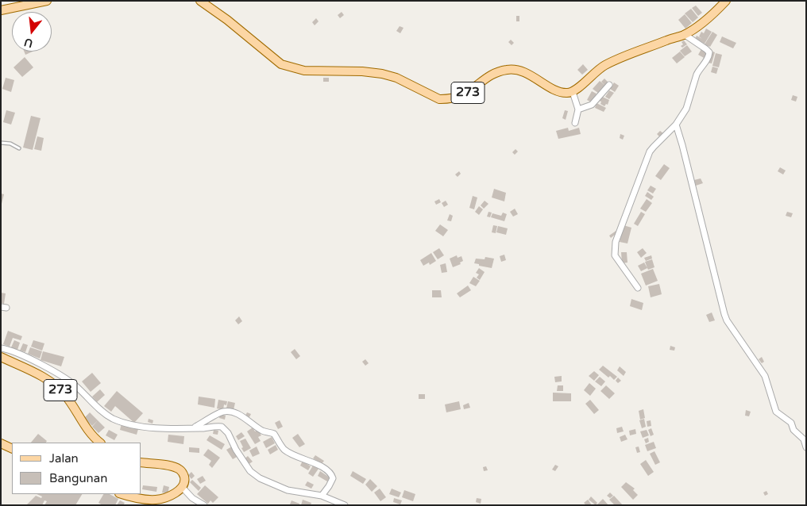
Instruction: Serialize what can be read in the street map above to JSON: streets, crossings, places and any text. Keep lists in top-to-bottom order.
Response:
{
  "streets": {
    "main road": ["273"]
  },
  "legend": ["Jalan", "Bangunan"],
  "north": "bottom"
}
